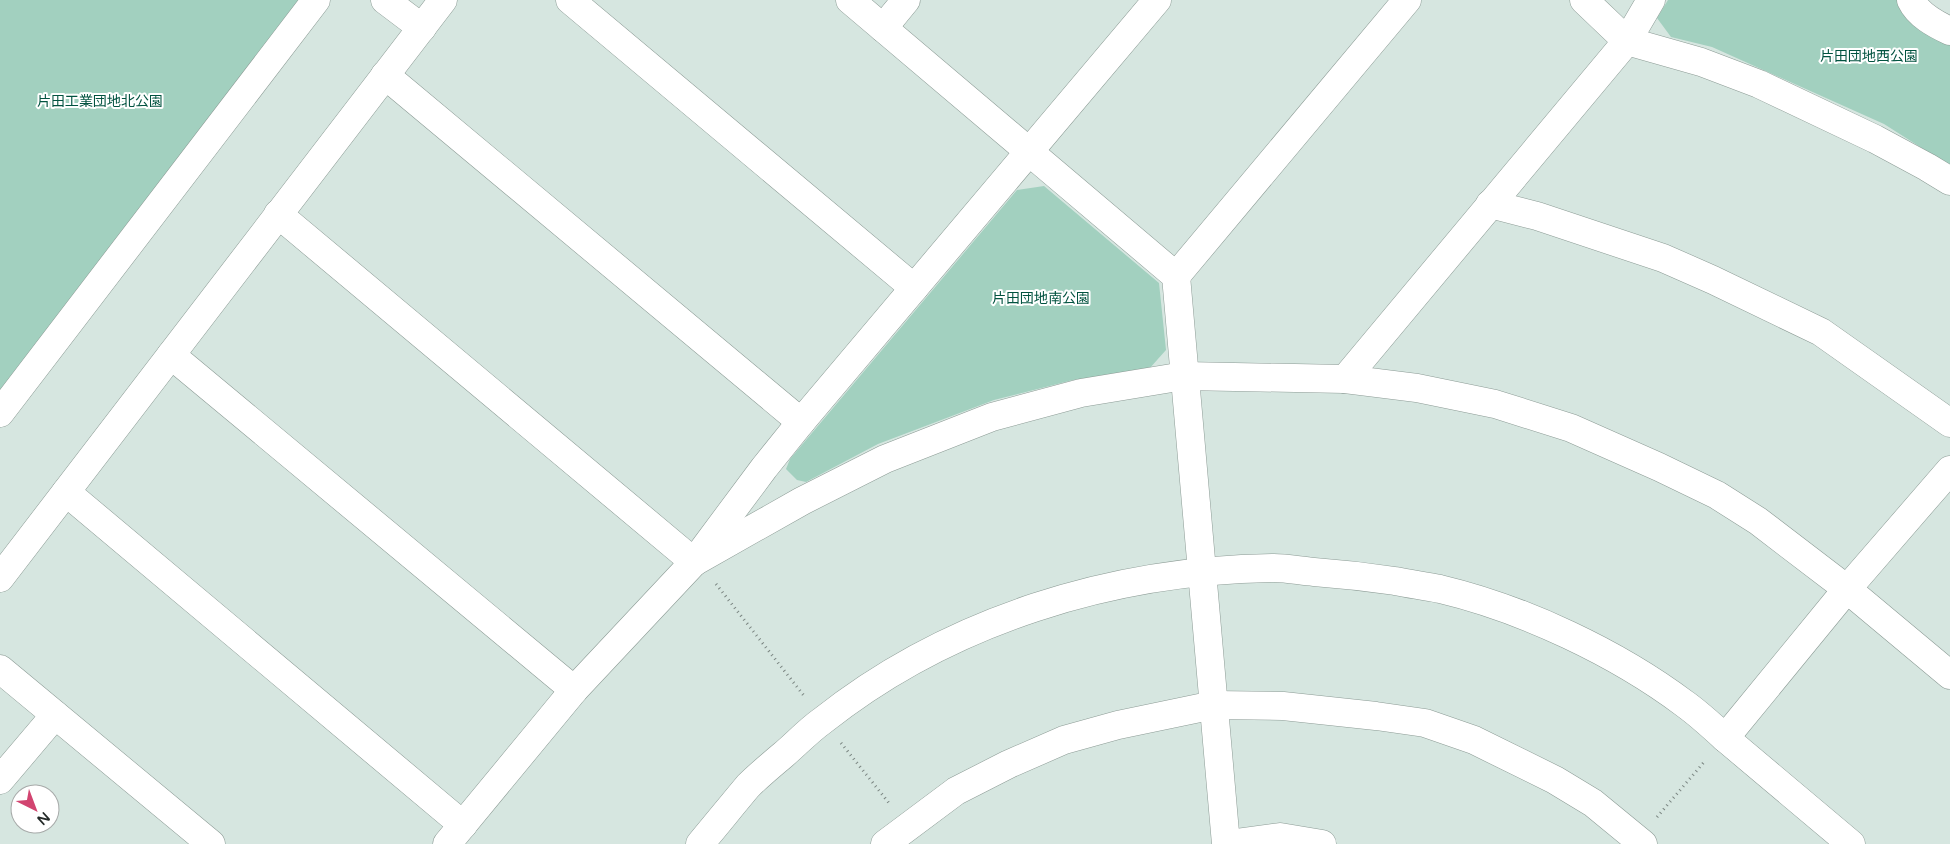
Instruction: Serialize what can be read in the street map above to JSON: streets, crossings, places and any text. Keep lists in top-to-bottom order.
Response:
{
  "parks": ["片田団地西公園", "片田工業団地北公園", "片田団地南公園"],
  "north": "bottom right"
}
